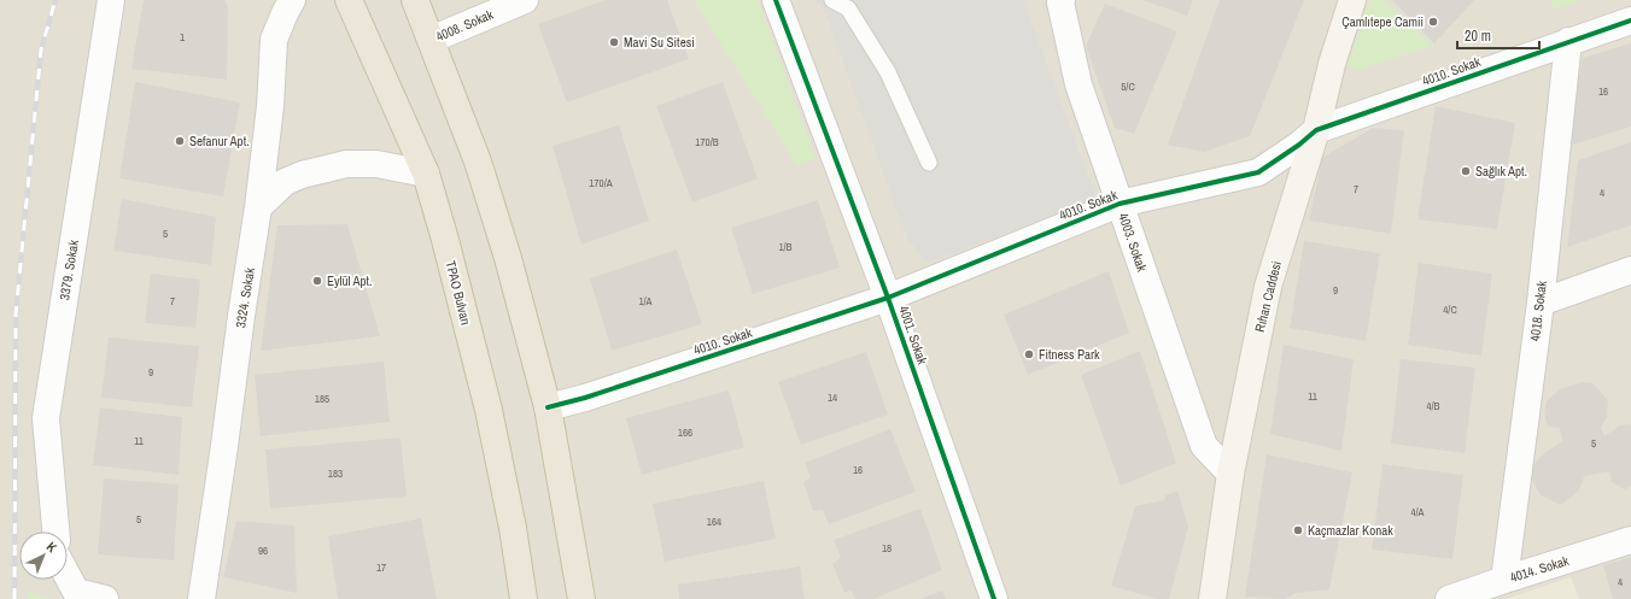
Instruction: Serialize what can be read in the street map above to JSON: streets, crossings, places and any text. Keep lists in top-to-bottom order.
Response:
{
  "streets": {
    "highway": ["TPAO Bulvarı"],
    "street": [
      "4008. Sokak",
      "4010. Sokak",
      "4003. Sokak",
      "3379. Sokak",
      "Rıhan Caddesi",
      "3324. Sokak",
      "4018. Sokak",
      "4001. Sokak",
      "4014. Sokak"
    ]
  },
  "crossings": [
    ["4010. Sokak", "4003. Sokak"],
    ["4010. Sokak", "Rıhan Caddesi"],
    ["4010. Sokak", "4018. Sokak"],
    ["4010. Sokak", "4001. Sokak"],
    ["4003. Sokak", "Rıhan Caddesi"],
    ["4018. Sokak", "4014. Sokak"]
  ],
  "places": [
    "Çamlıtepe Camii",
    "Mavi Su Sitesi",
    "Sefanur Apt.",
    "Sağlık Apt.",
    "Eylül Apt.",
    "Fitness Park",
    "Kaçmazlar Konak"
  ],
  "house_numbers": [
    "1",
    "5/C",
    "16",
    "170/B",
    "170/A",
    "7",
    "4",
    "5",
    "1/B",
    "9",
    "7",
    "1/A",
    "4/C",
    "9",
    "11",
    "14",
    "185",
    "4/B",
    "166",
    "11",
    "5",
    "16",
    "183",
    "4/A",
    "5",
    "164",
    "18",
    "96",
    "17",
    "4"
  ],
  "scale_bar": "20 m",
  "north": "top right"
}
